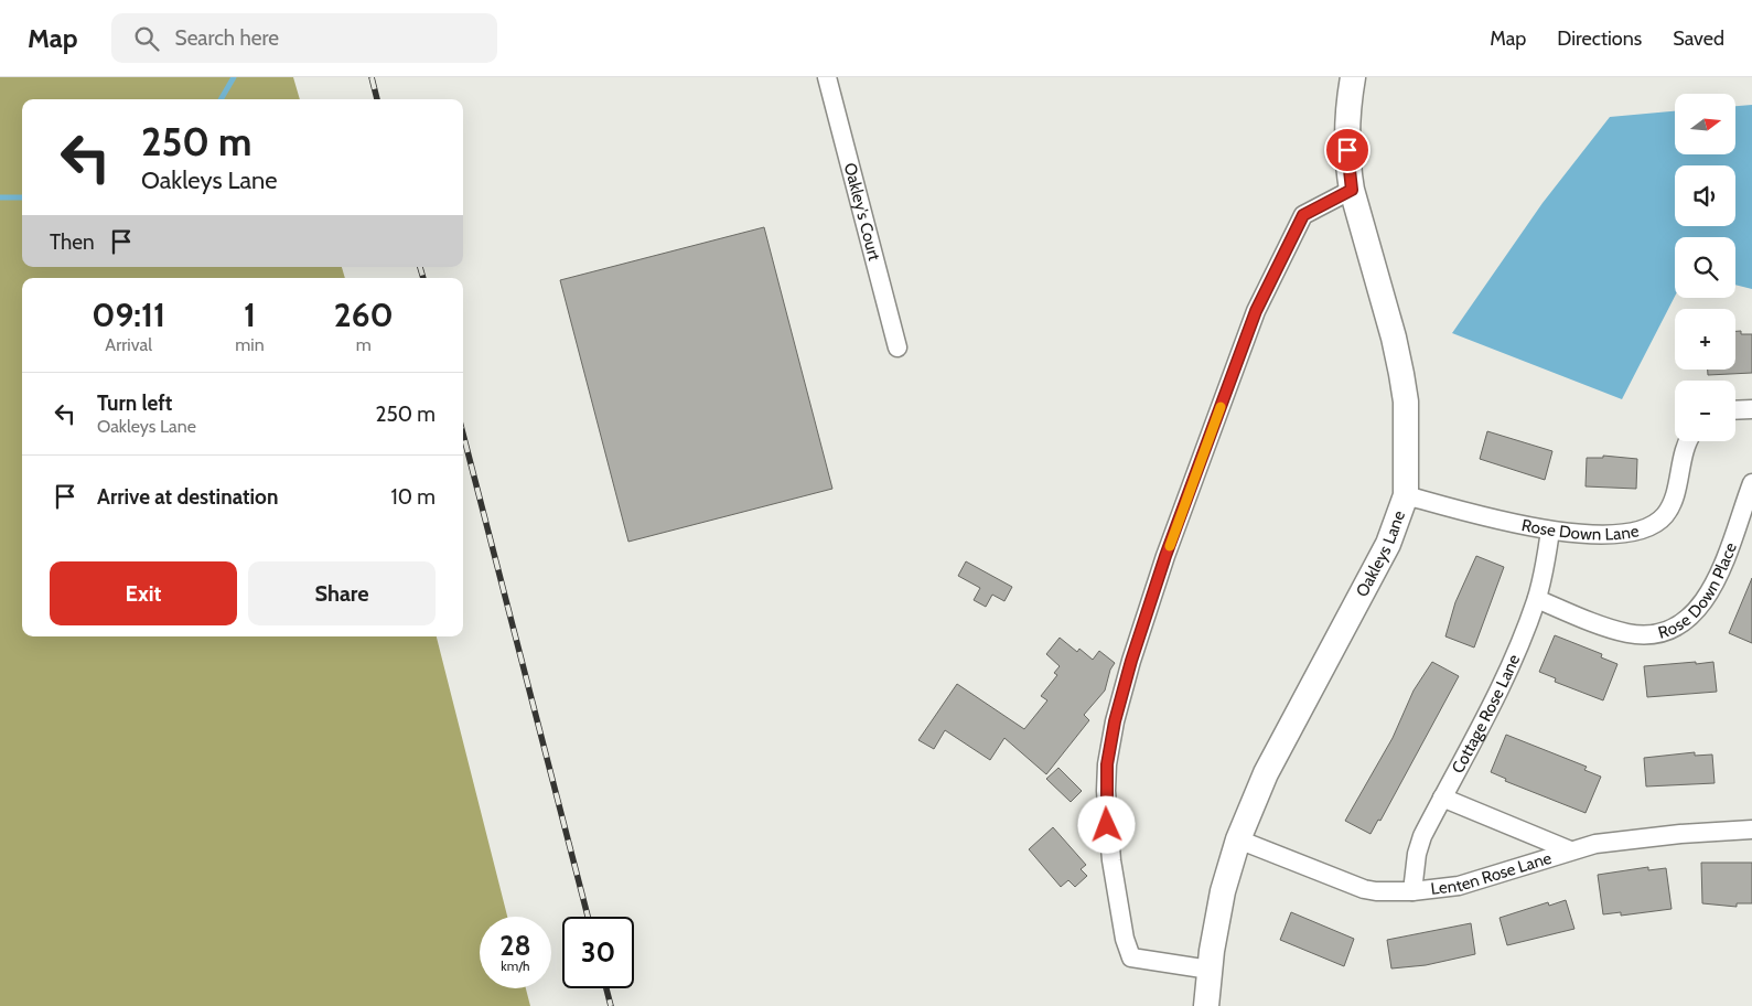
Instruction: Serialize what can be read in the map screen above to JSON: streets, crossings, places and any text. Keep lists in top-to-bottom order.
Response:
{
  "streets": {
    "street": [
      "Oakley's Court",
      "Rose Down Lane",
      "Oakleys Lane",
      "Rose Down Place",
      "Cottage Rose Lane",
      "Lenten Rose Lane"
    ]
  },
  "crossings": [
    ["Rose Down Lane", "Oakleys Lane"],
    ["Rose Down Lane", "Cottage Rose Lane"],
    ["Oakleys Lane", "Lenten Rose Lane"],
    ["Rose Down Place", "Cottage Rose Lane"],
    ["Cottage Rose Lane", "Lenten Rose Lane"]
  ],
  "north": "right",
  "page": {
    "header": "Map",
    "search": "Search here",
    "nav": ["Map", "Directions", "Saved"],
    "map_buttons": ["+", "−"],
    "turn": ["250 m", "Oakleys Lane"],
    "then": "Then",
    "eta": [
      "09:11",
      "Arrival",
      "1",
      "min",
      "260",
      "m"
    ],
    "list": [
      {
        "name": "Turn left",
        "note": "Oakleys Lane",
        "value": "250 m"
      },
      {
        "name": "Arrive at destination",
        "value": "10 m"
      }
    ],
    "buttons": ["Exit", "Share"],
    "speed": "28 km/h",
    "limit": "30"
  }
}
